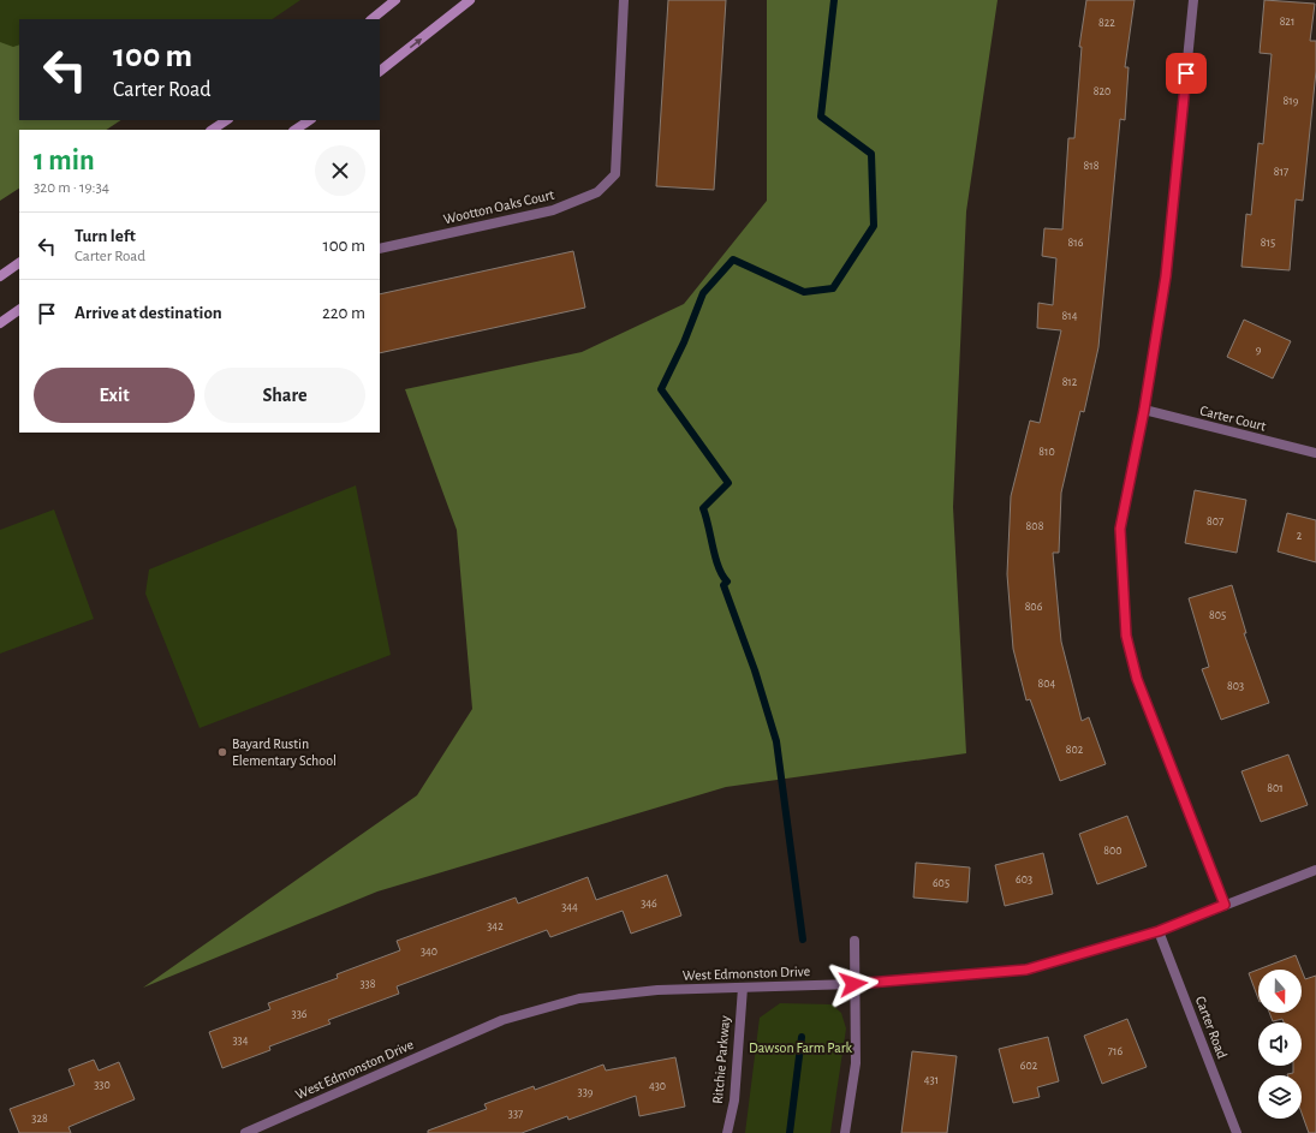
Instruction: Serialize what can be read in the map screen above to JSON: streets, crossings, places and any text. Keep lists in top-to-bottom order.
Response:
{
  "streets": {
    "street": [
      "Wootton Oaks Court",
      "Carter Court",
      "West Edmonston Drive",
      "Carter Road",
      "Ritchie Parkway"
    ]
  },
  "crossings": [
    ["West Edmonston Drive", "Carter Road"],
    ["West Edmonston Drive", "Ritchie Parkway"]
  ],
  "parks": ["Dawson Farm Park"],
  "places": ["Bayard Rustin Elementary School"],
  "house_numbers": [
    "821",
    "822",
    "820",
    "819",
    "818",
    "817",
    "816",
    "815",
    "814",
    "9",
    "812",
    "810",
    "807",
    "808",
    "2",
    "806",
    "805",
    "804",
    "803",
    "802",
    "801",
    "800",
    "603",
    "605",
    "346",
    "344",
    "342",
    "340",
    "338",
    "336",
    "334",
    "716",
    "602",
    "431",
    "330",
    "430",
    "339",
    "337",
    "328"
  ],
  "north": "bottom",
  "page": {
    "turn": ["100 m", "Carter Road"],
    "heading": ["1 min", "320 m · 19:34"],
    "list": [
      {
        "name": "Turn left",
        "note": "Carter Road",
        "value": "100 m"
      },
      {
        "name": "Arrive at destination",
        "value": "220 m"
      }
    ],
    "buttons": ["Exit", "Share"]
  }
}
